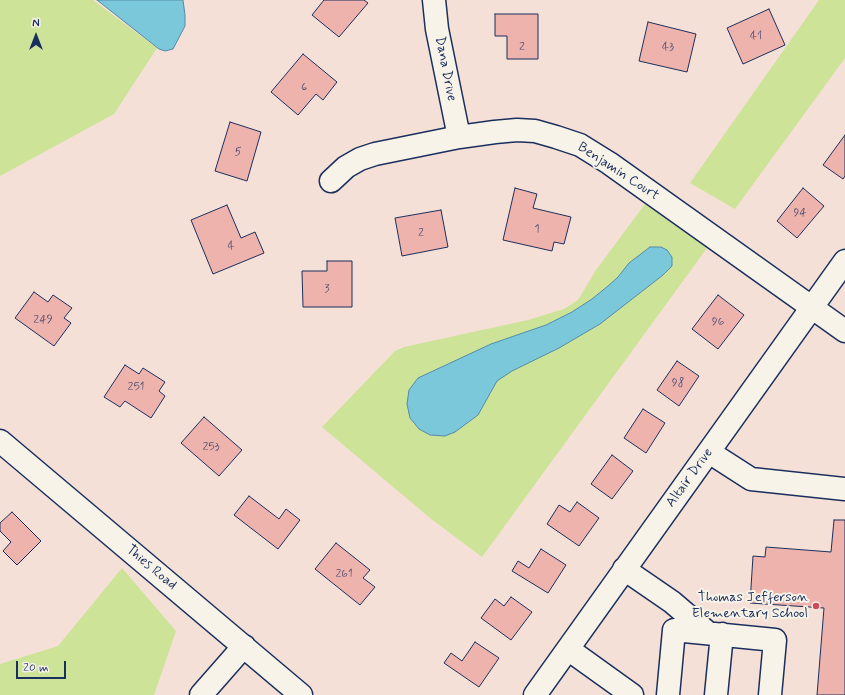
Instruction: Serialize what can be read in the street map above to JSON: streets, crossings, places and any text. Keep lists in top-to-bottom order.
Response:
{
  "streets": {
    "street": [
      "Dana Drive",
      "Benjamin Court",
      "Altair Drive",
      "Thies Road"
    ]
  },
  "crossings": [
    ["Dana Drive", "Benjamin Court"],
    ["Benjamin Court", "Altair Drive"]
  ],
  "places": ["Thomas Jefferson Elementary School"],
  "house_numbers": [
    "41",
    "2",
    "43",
    "6",
    "5",
    "94",
    "1",
    "2",
    "4",
    "3",
    "249",
    "96",
    "98",
    "251",
    "253",
    "261"
  ],
  "scale_bar": "20 m",
  "north": "top"
}
